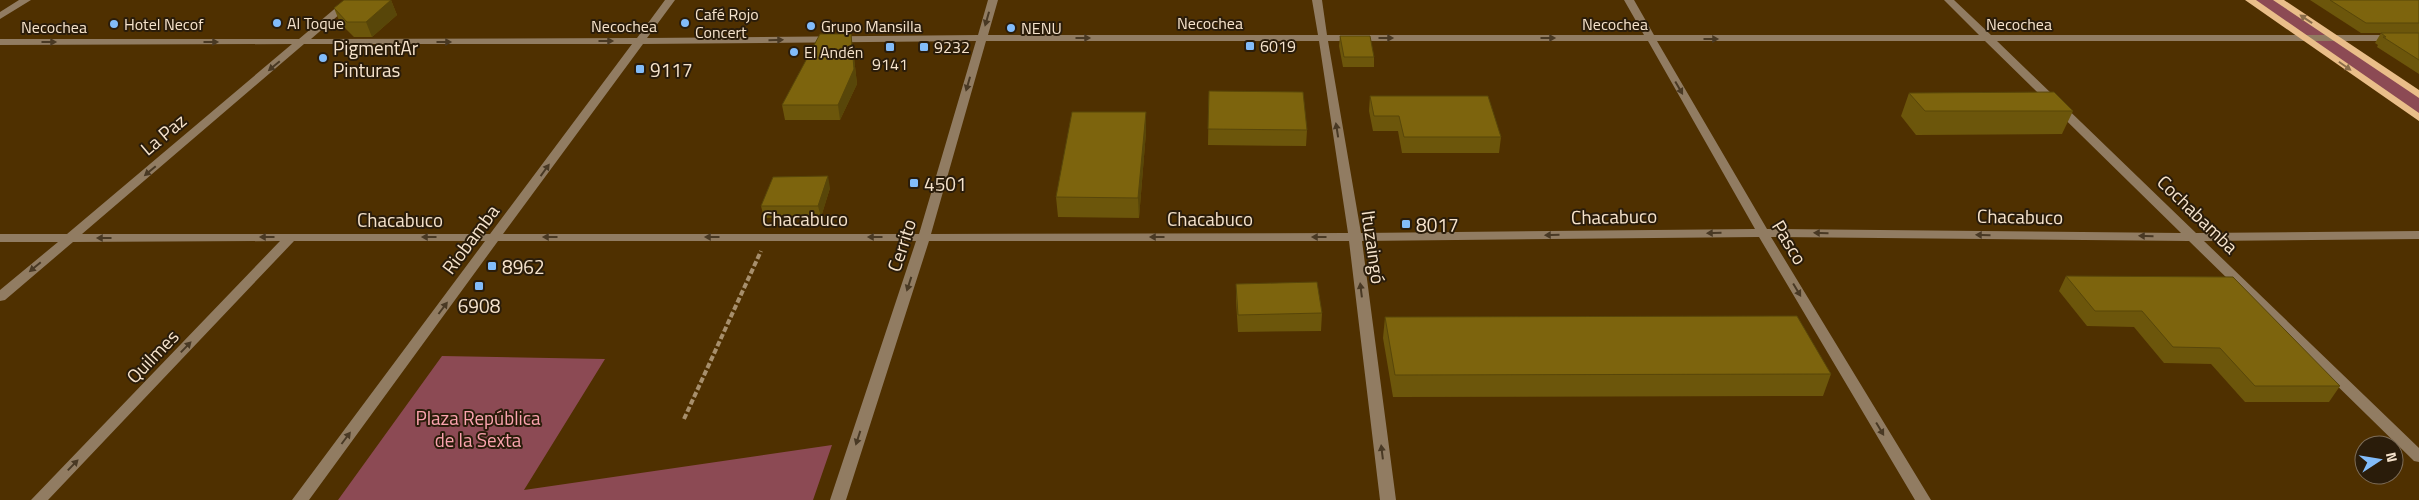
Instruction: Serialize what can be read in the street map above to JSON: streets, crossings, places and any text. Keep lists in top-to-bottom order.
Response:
{
  "streets": {
    "street": [
      "Necochea",
      "La Paz",
      "Cochabamba",
      "Chacabuco",
      "Riobamba",
      "Pasco",
      "Cerrito",
      "Ituzaingó",
      "Quilmes"
    ]
  },
  "crossings": [
    ["Necochea", "La Paz"],
    ["Necochea", "Cochabamba"],
    ["Necochea", "Riobamba"],
    ["Necochea", "Pasco"],
    ["Necochea", "Cerrito"],
    ["Necochea", "Ituzaingó"],
    ["La Paz", "Chacabuco"],
    ["Cochabamba", "Chacabuco"],
    ["Chacabuco", "Riobamba"],
    ["Chacabuco", "Pasco"],
    ["Chacabuco", "Cerrito"],
    ["Chacabuco", "Ituzaingó"],
    ["Chacabuco", "Quilmes"]
  ],
  "one_way": [
    "Necochea",
    "La Paz",
    "Chacabuco",
    "Riobamba",
    "Pasco",
    "Cerrito",
    "Ituzaingó",
    "Quilmes"
  ],
  "parks": ["Plaza República de la Sexta"],
  "places": {
    "other": [
      "Al Toque",
      "Café Rojo Concert",
      "Hotel Necof",
      "Grupo Mansilla",
      "NENU",
      "El Andén",
      "PigmentAr Pinturas"
    ],
    "transit": [
      "6019",
      "9141",
      "9232",
      "9117",
      "4501",
      "8017",
      "8962",
      "6908"
    ]
  },
  "north": "right"
}
